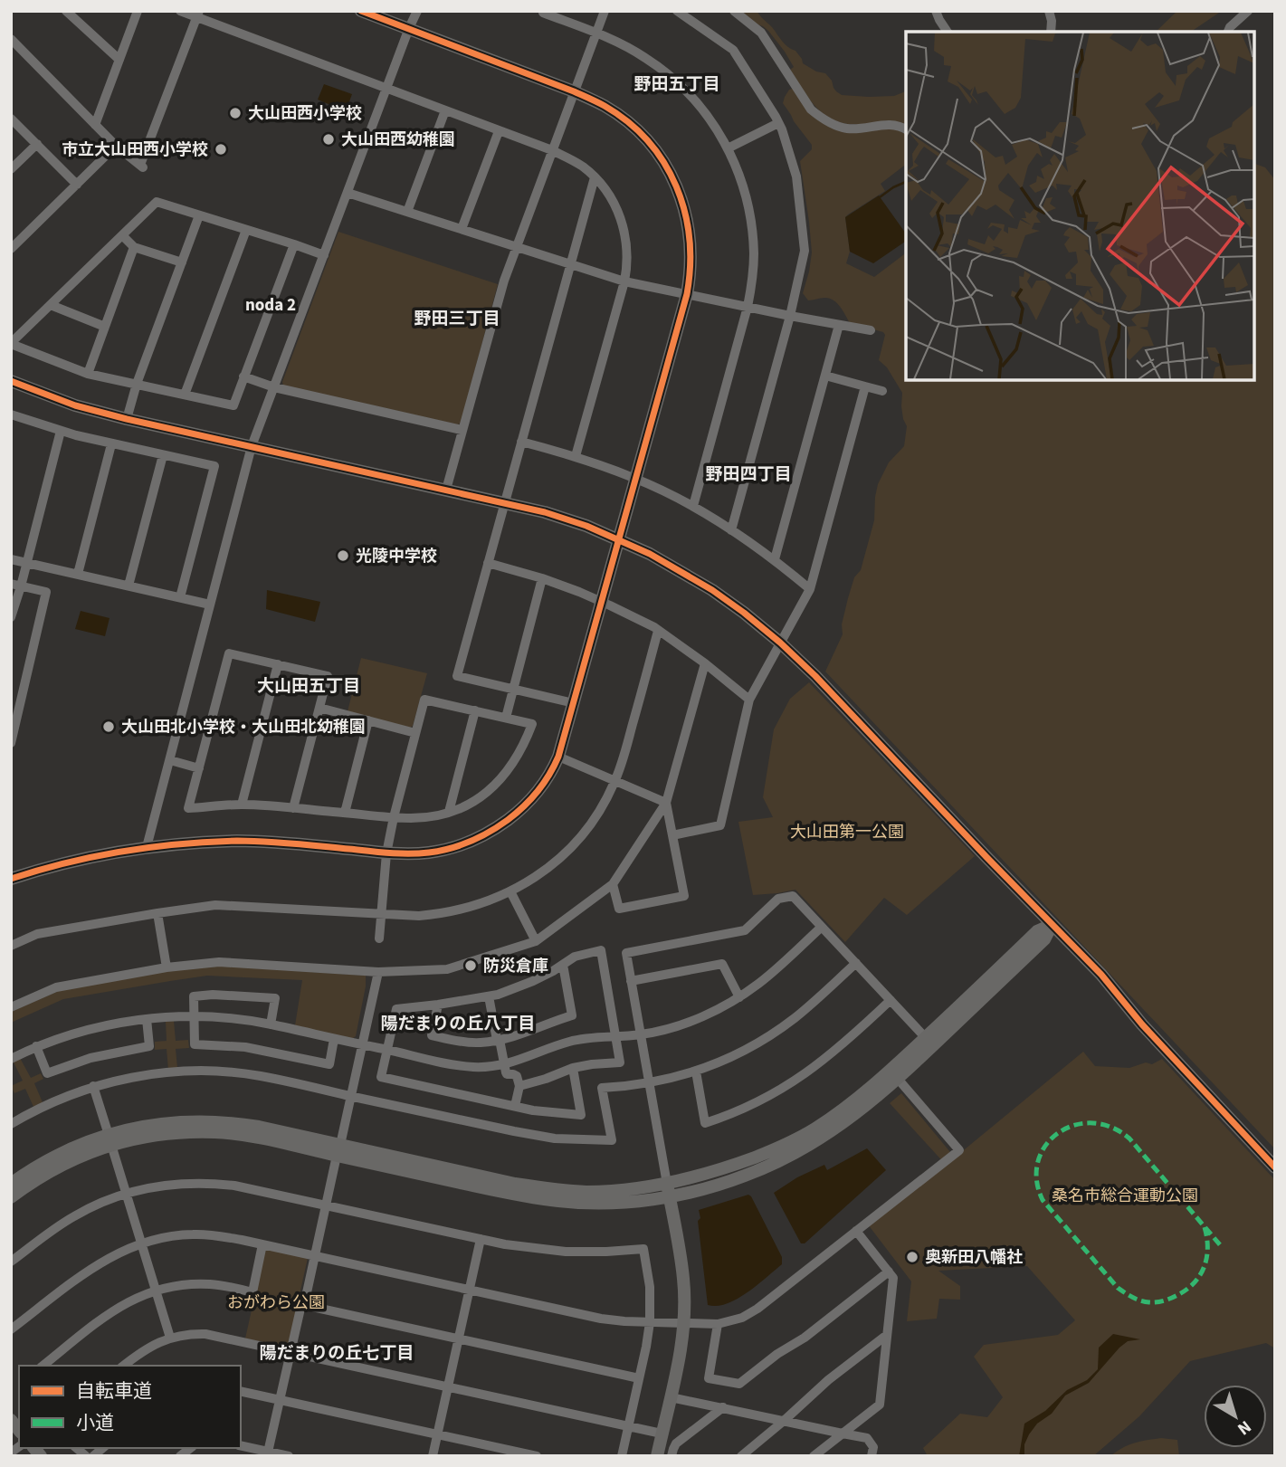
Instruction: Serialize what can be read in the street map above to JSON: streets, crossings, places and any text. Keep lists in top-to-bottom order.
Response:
{
  "districts": [
    "野田五丁目",
    "noda 2",
    "野田三丁目",
    "野田四丁目",
    "大山田五丁目",
    "陽だまりの丘八丁目",
    "陽だまりの丘七丁目"
  ],
  "parks": ["大山田第一公園", "桑名市総合運動公園", "おがわら公園"],
  "places": [
    "大山田西小学校",
    "大山田西幼稚園",
    "市立大山田西小学校",
    "光陵中学校",
    "大山田北小学校・大山田北幼稚園",
    "防災倉庫",
    "奥新田八幡社"
  ],
  "legend": ["自転車道", "小道"],
  "north": "bottom right"
}
